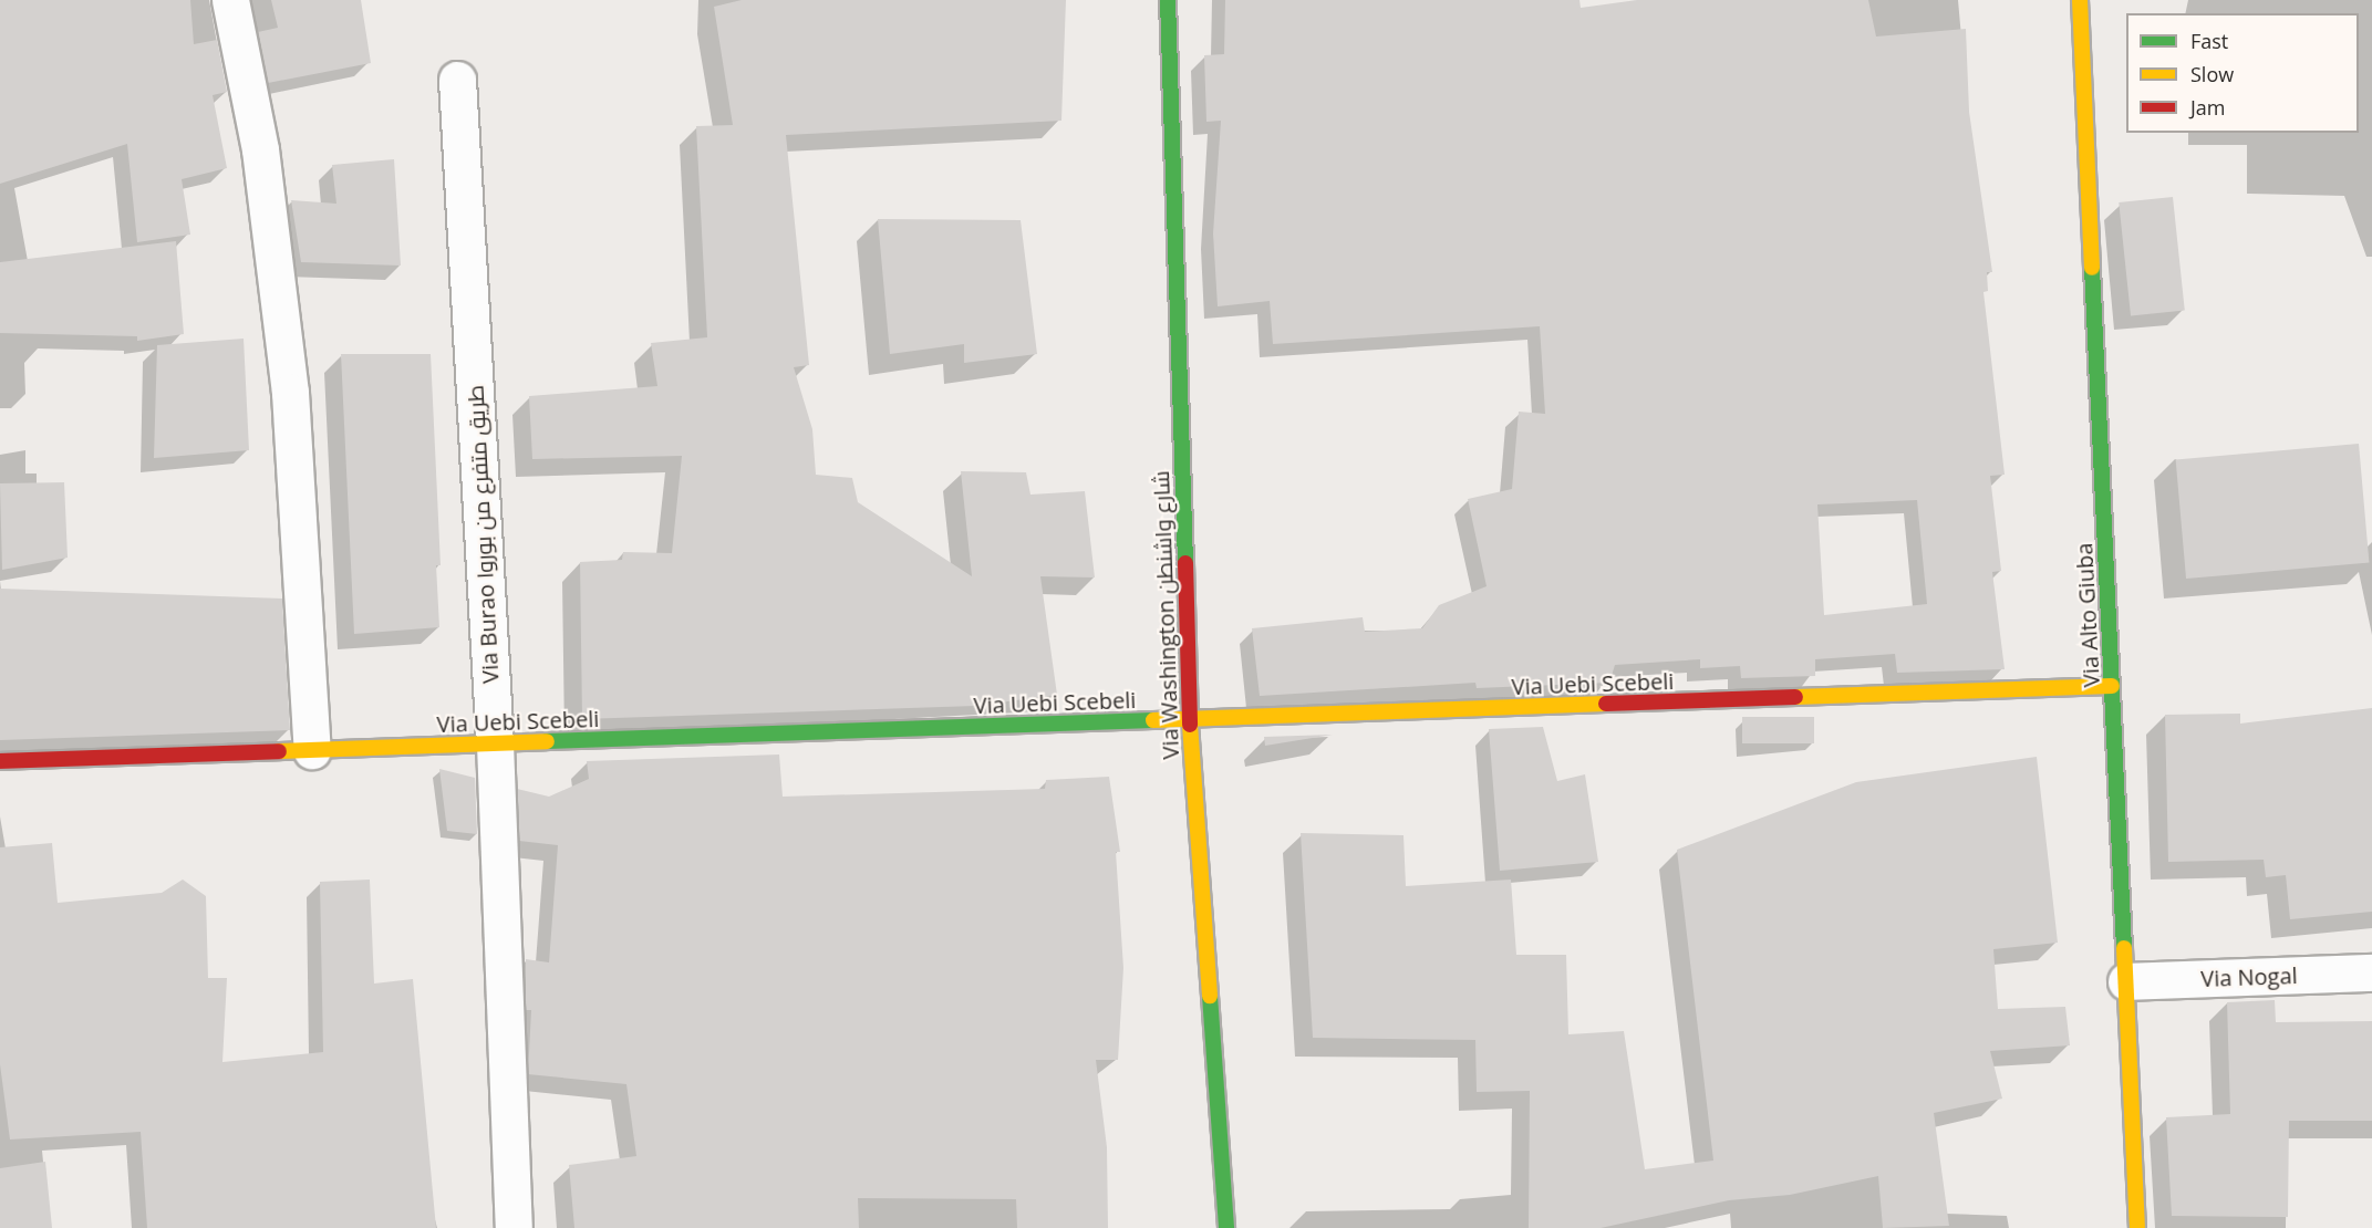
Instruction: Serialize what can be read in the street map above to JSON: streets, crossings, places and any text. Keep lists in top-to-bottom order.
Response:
{
  "streets": {
    "street": [
      "Via Burao طريق متفرع من بوروا",
      "Via Washington شارع واشنطن",
      "Via Alto Giuba",
      "Via Uebi Scebeli",
      "Via Nogal"
    ]
  },
  "crossings": [
    ["Via Burao طريق متفرع من بوروا", "Via Uebi Scebeli"],
    ["Via Washington شارع واشنطن", "Via Uebi Scebeli"],
    ["Via Alto Giuba", "Via Uebi Scebeli"],
    ["Via Alto Giuba", "Via Nogal"]
  ],
  "legend": ["Fast", "Slow", "Jam"]
}
